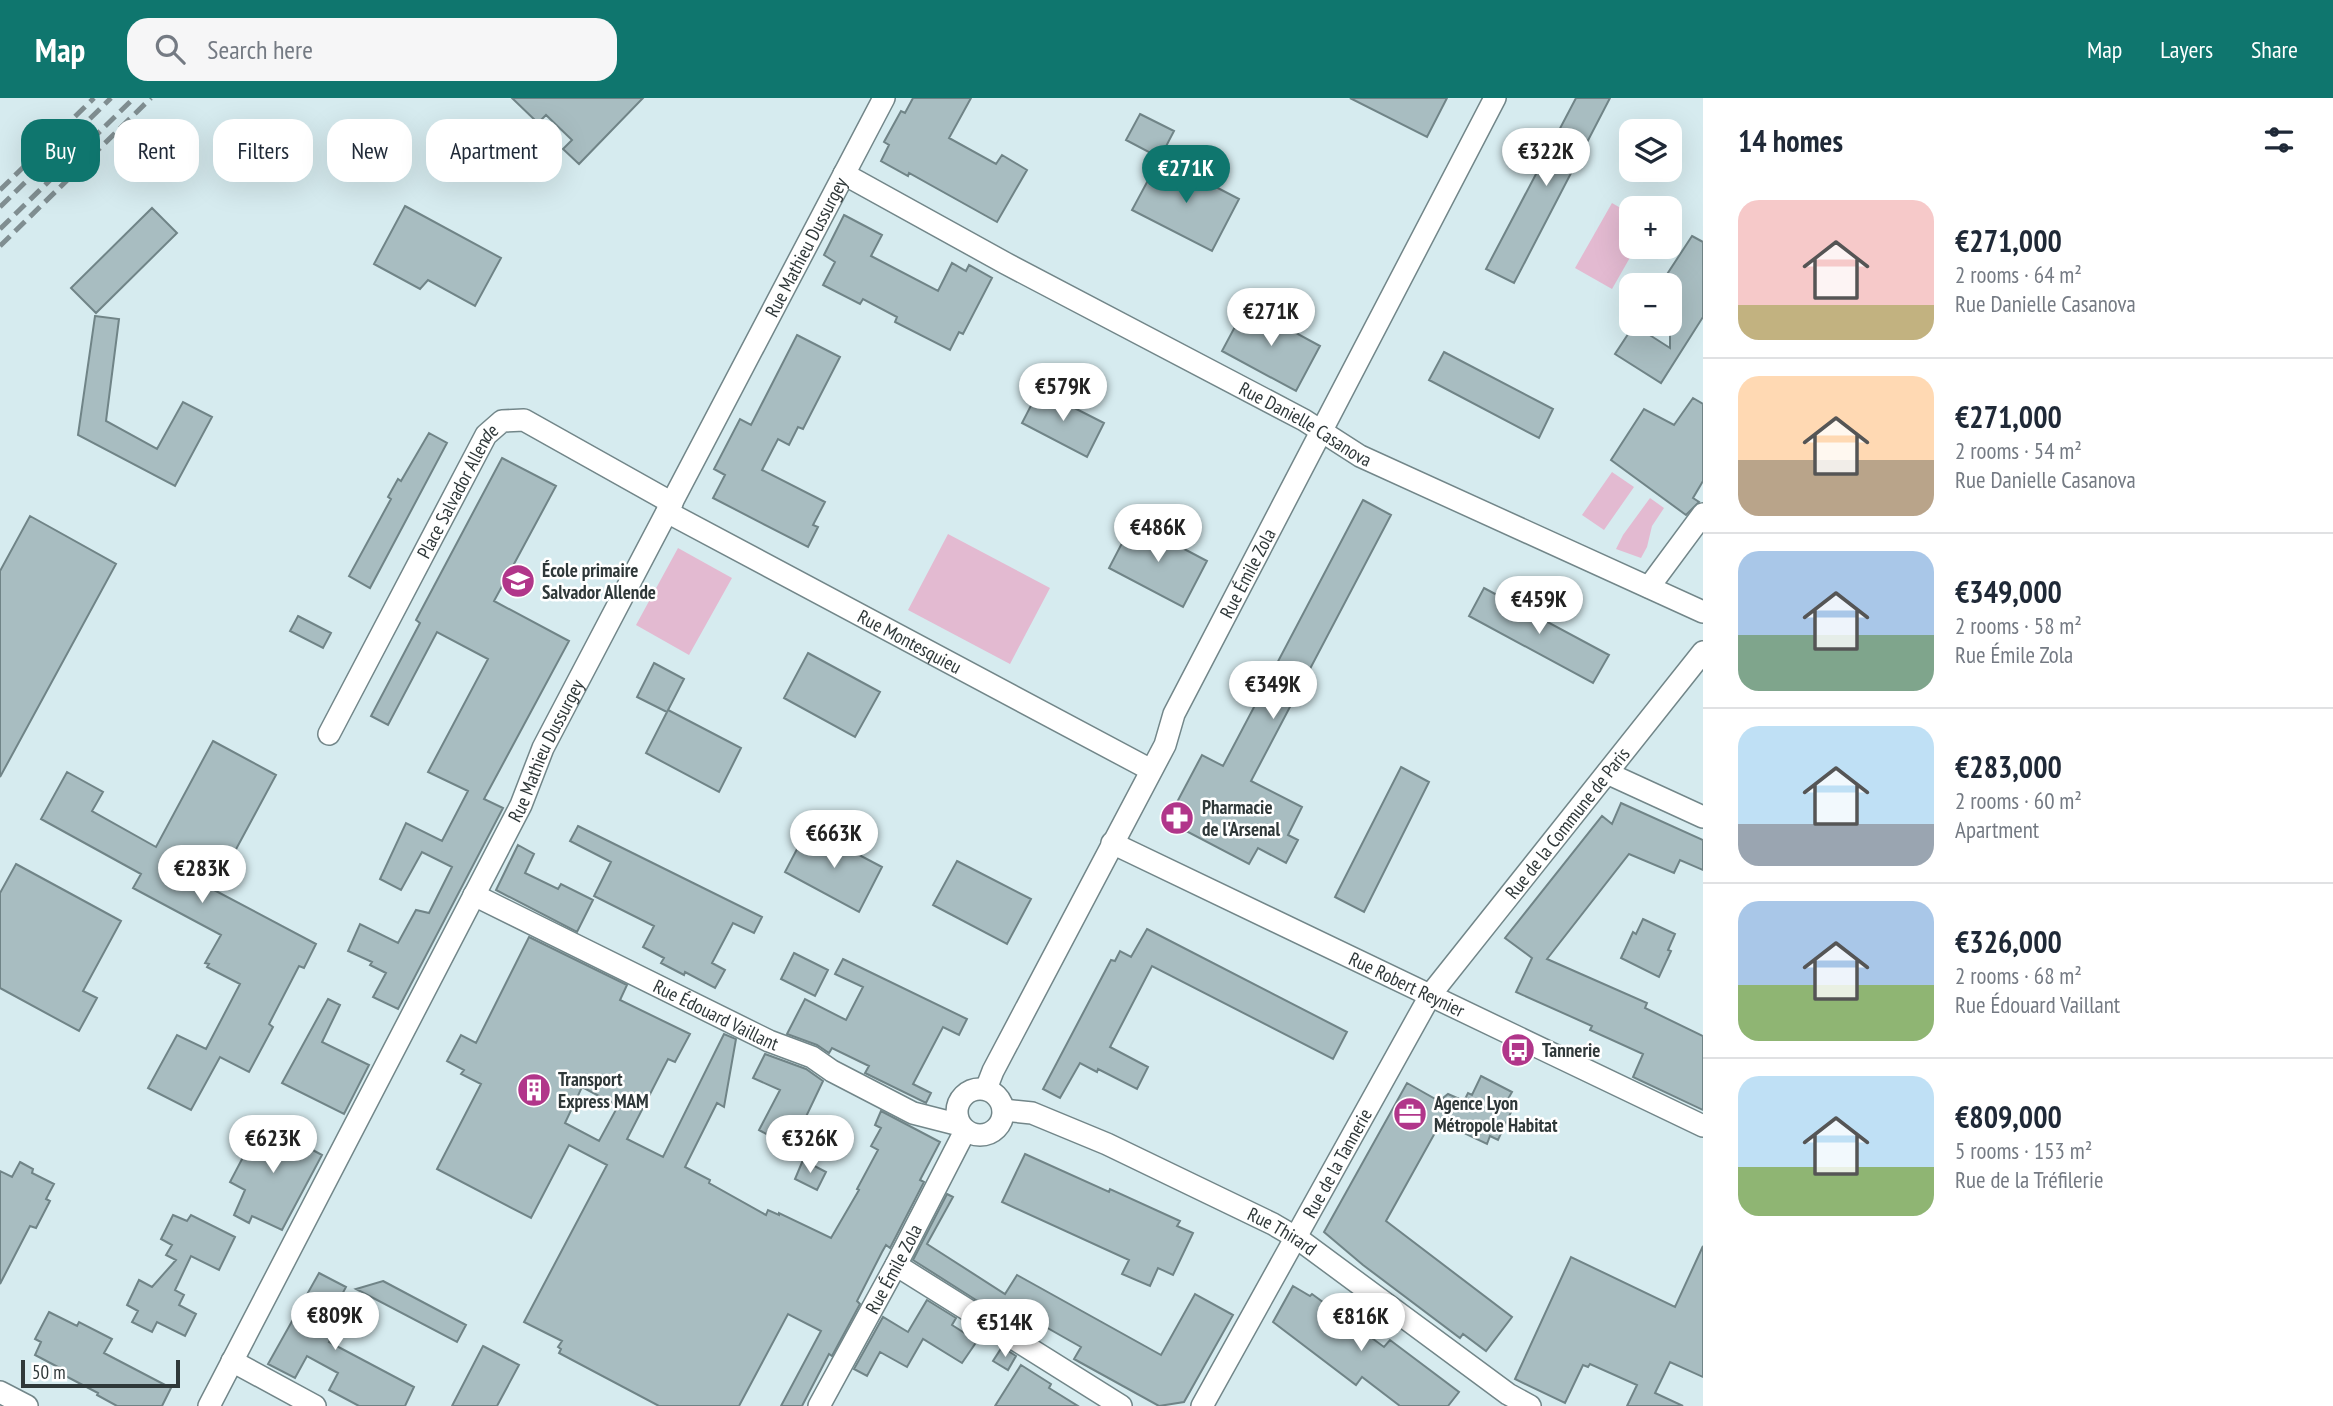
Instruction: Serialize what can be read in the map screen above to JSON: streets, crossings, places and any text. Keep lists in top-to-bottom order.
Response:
{
  "streets": {
    "street": [
      "Rue Mathieu Dussurgey",
      "Rue Danielle Casanova",
      "Place Salvador Allende",
      "Rue Émile Zola",
      "Rue Montesquieu",
      "Rue de la Commune de Paris",
      "Rue Robert Reynier",
      "Rue Édouard Vaillant",
      "Rue de la Tannerie",
      "Rue Thirard"
    ]
  },
  "crossings": [
    ["Rue Mathieu Dussurgey", "Rue Danielle Casanova"],
    ["Rue Mathieu Dussurgey", "Place Salvador Allende"],
    ["Rue Mathieu Dussurgey", "Rue Montesquieu"],
    ["Rue Mathieu Dussurgey", "Rue Édouard Vaillant"],
    ["Rue Danielle Casanova", "Rue Émile Zola"],
    ["Place Salvador Allende", "Rue Montesquieu"],
    ["Rue Émile Zola", "Rue Montesquieu"],
    ["Rue Émile Zola", "Rue Robert Reynier"],
    ["Rue Émile Zola", "Rue Édouard Vaillant"],
    ["Rue Émile Zola", "Rue Thirard"],
    ["Rue de la Commune de Paris", "Rue Robert Reynier"],
    ["Rue de la Commune de Paris", "Rue de la Tannerie"],
    ["Rue Robert Reynier", "Rue de la Tannerie"],
    ["Rue Édouard Vaillant", "Rue Thirard"],
    ["Rue de la Tannerie", "Rue Thirard"]
  ],
  "places": {
    "school or university": ["École primaire Salvador Allende"],
    "pharmacy": ["Pharmacie de l'Arsenal"],
    "bus stop": ["Tannerie"],
    "building": ["Transport Express MAM"],
    "office": ["Agence Lyon Métropole Habitat"]
  },
  "scale_bar": "50 m",
  "page": {
    "header": "Map",
    "search": "Search here",
    "nav": ["Map", "Layers", "Share"],
    "heading": "14 homes",
    "map_buttons": ["+", "−"],
    "chip": [
      "Buy",
      "Rent",
      "Filters",
      "New",
      "Apartment"
    ],
    "price": [
      "€322K",
      "€271K",
      "€271K",
      "€579K",
      "€486K",
      "€459K",
      "€349K",
      "€663K",
      "€283K",
      "€623K",
      "€326K",
      "€809K",
      "€816K",
      "€514K"
    ],
    "list": [
      {
        "name": "€271,000",
        "note": "2 rooms · 64 m² · Rue Danielle Casanova"
      },
      {
        "name": "€271,000",
        "note": "2 rooms · 54 m² · Rue Danielle Casanova"
      },
      {
        "name": "€349,000",
        "note": "2 rooms · 58 m² · Rue Émile Zola"
      },
      {
        "name": "€283,000",
        "note": "2 rooms · 60 m² · Apartment"
      },
      {
        "name": "€326,000",
        "note": "2 rooms · 68 m² · Rue Édouard Vaillant"
      },
      {
        "name": "€809,000",
        "note": "5 rooms · 153 m² · Rue de la Tréfilerie"
      }
    ],
    "scale": "50 m"
  }
}
